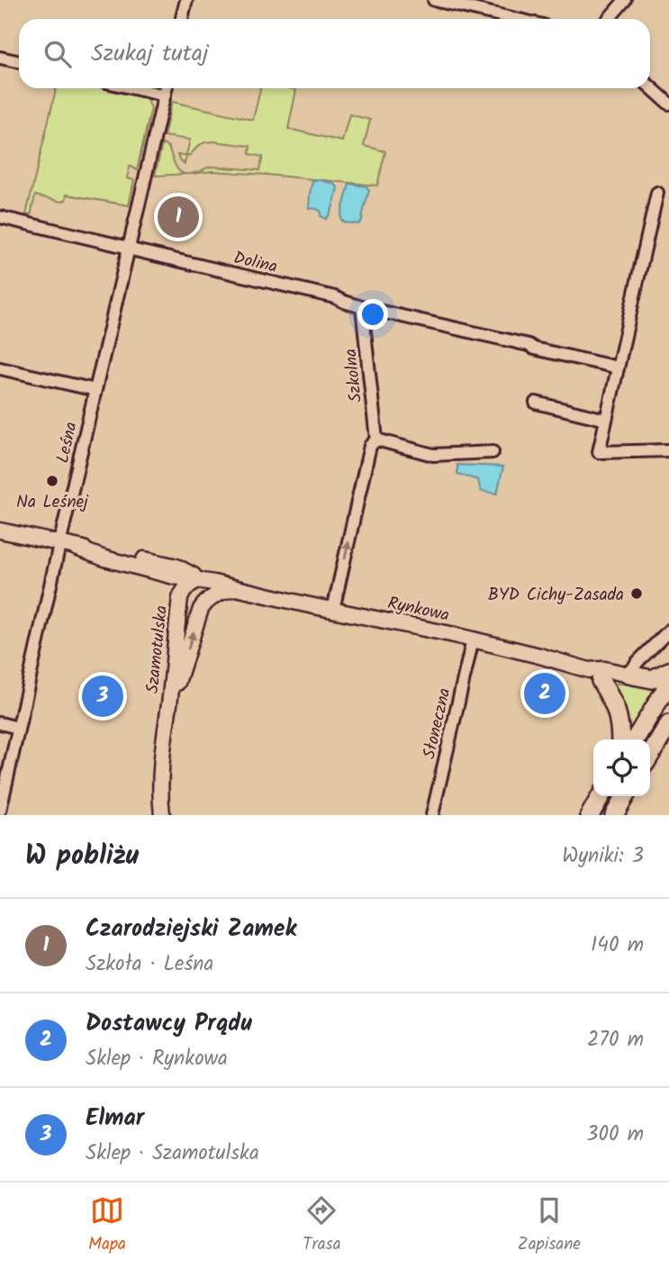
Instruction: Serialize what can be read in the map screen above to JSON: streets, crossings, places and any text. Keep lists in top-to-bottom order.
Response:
{
  "streets": {
    "street": [
      "Dolina",
      "Szkolna",
      "Leśna",
      "Rynkowa",
      "Szamotulska",
      "Słoneczna"
    ]
  },
  "crossings": [
    ["Dolina", "Szkolna"],
    ["Dolina", "Leśna"],
    ["Leśna", "Rynkowa"],
    ["Rynkowa", "Szamotulska"],
    ["Rynkowa", "Słoneczna"]
  ],
  "places": ["Na Leśnej", "BYD Cichy-Zasada"],
  "page": {
    "search": "Szukaj tutaj",
    "pins": ["1", "2", "3"],
    "heading": ["W pobliżu", "Wyniki: 3"],
    "list": [
      {
        "mark": "1",
        "name": "Czarodziejski Zamek",
        "note": "Szkoła · Leśna",
        "value": "140 m"
      },
      {
        "mark": "2",
        "name": "Dostawcy Prądu",
        "note": "Sklep · Rynkowa",
        "value": "270 m"
      },
      {
        "mark": "3",
        "name": "Elmar",
        "note": "Sklep · Szamotulska",
        "value": "300 m"
      }
    ],
    "nav": ["Mapa", "Trasa", "Zapisane"]
  }
}
